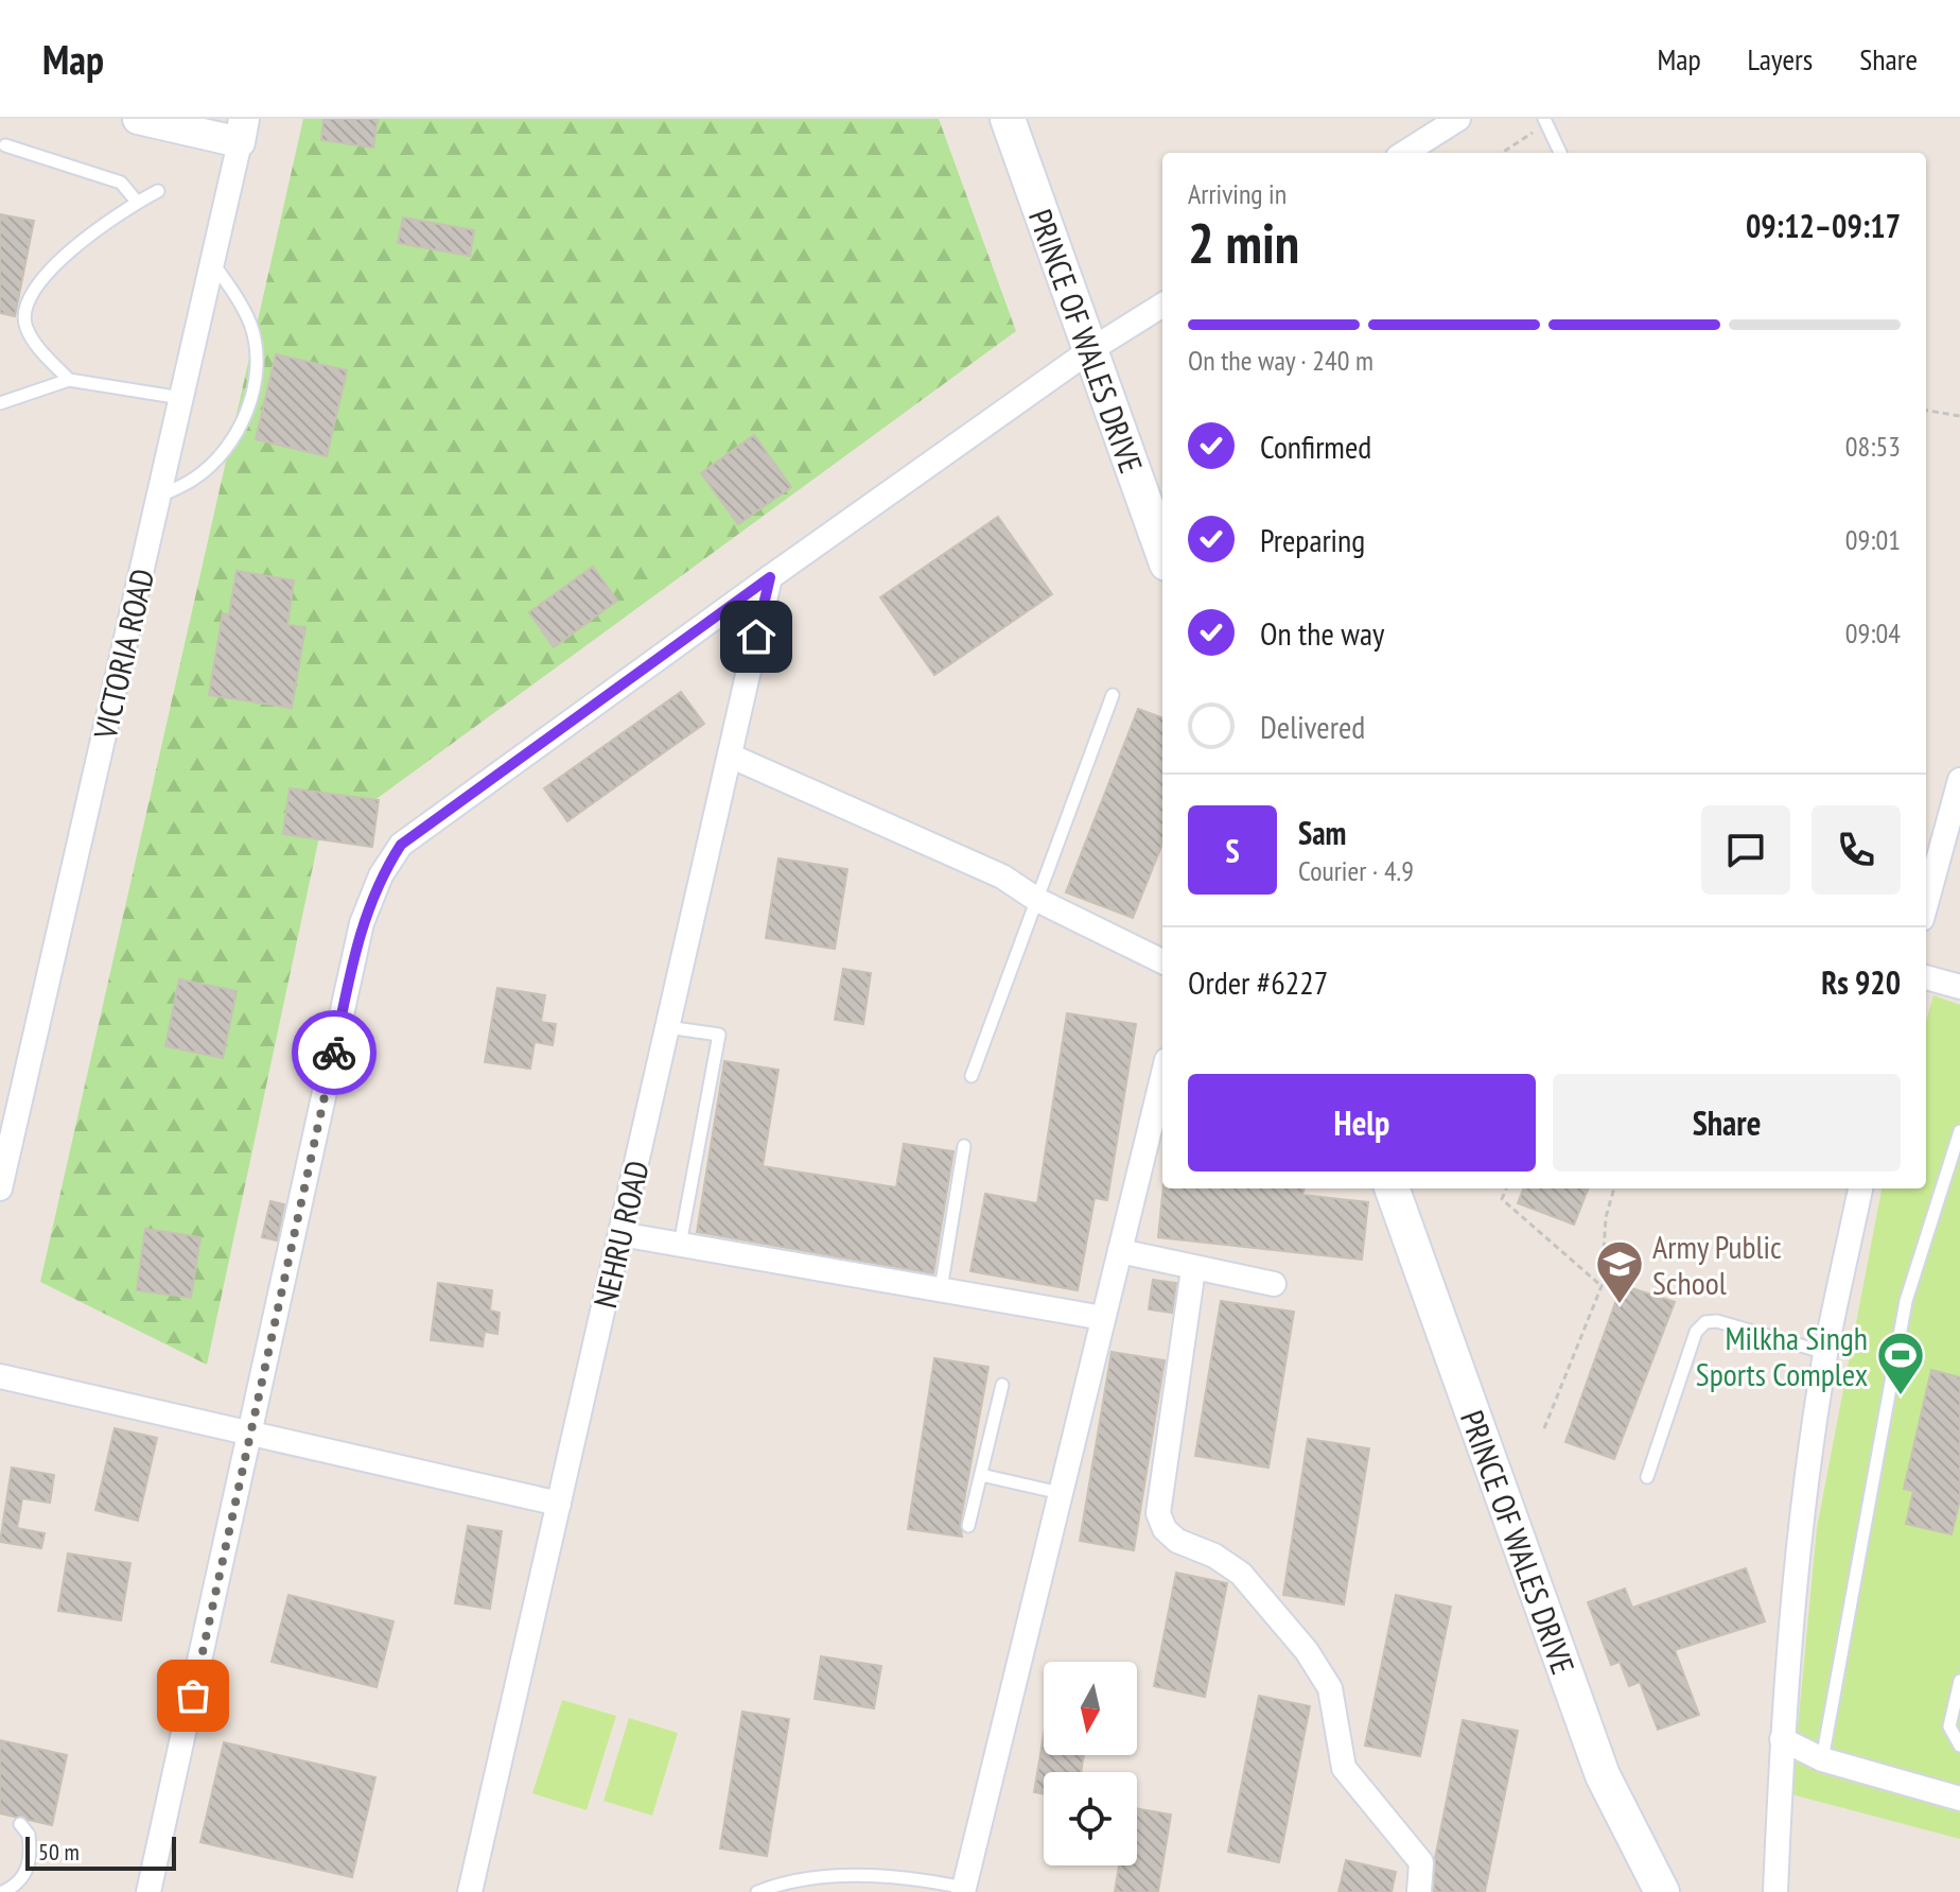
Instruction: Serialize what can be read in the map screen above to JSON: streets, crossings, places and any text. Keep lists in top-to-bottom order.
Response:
{
  "streets": {
    "main road": ["PRINCE OF WALES DRIVE"],
    "street": ["VICTORIA ROAD", "NEHRU ROAD"]
  },
  "places": {
    "school or university": ["Army Public School"],
    "sports": ["Milkha Singh Sports Complex"]
  },
  "scale_bar": "50 m",
  "north": "bottom",
  "page": {
    "header": "Map",
    "nav": ["Map", "Layers", "Share"],
    "heading": ["2 min", "Arriving in", "09:12–09:17"],
    "panel": [
      "Sam",
      "Courier · 4.9",
      "Order #6227",
      "Rs 920"
    ],
    "bar": "On the way · 240 m",
    "list": [
      ["Confirmed", "08:53"],
      ["Preparing", "09:01"],
      ["On the way", "09:04"],
      "Delivered"
    ],
    "round": "S",
    "buttons": ["Help", "Share"],
    "scale": "50 m"
  }
}
